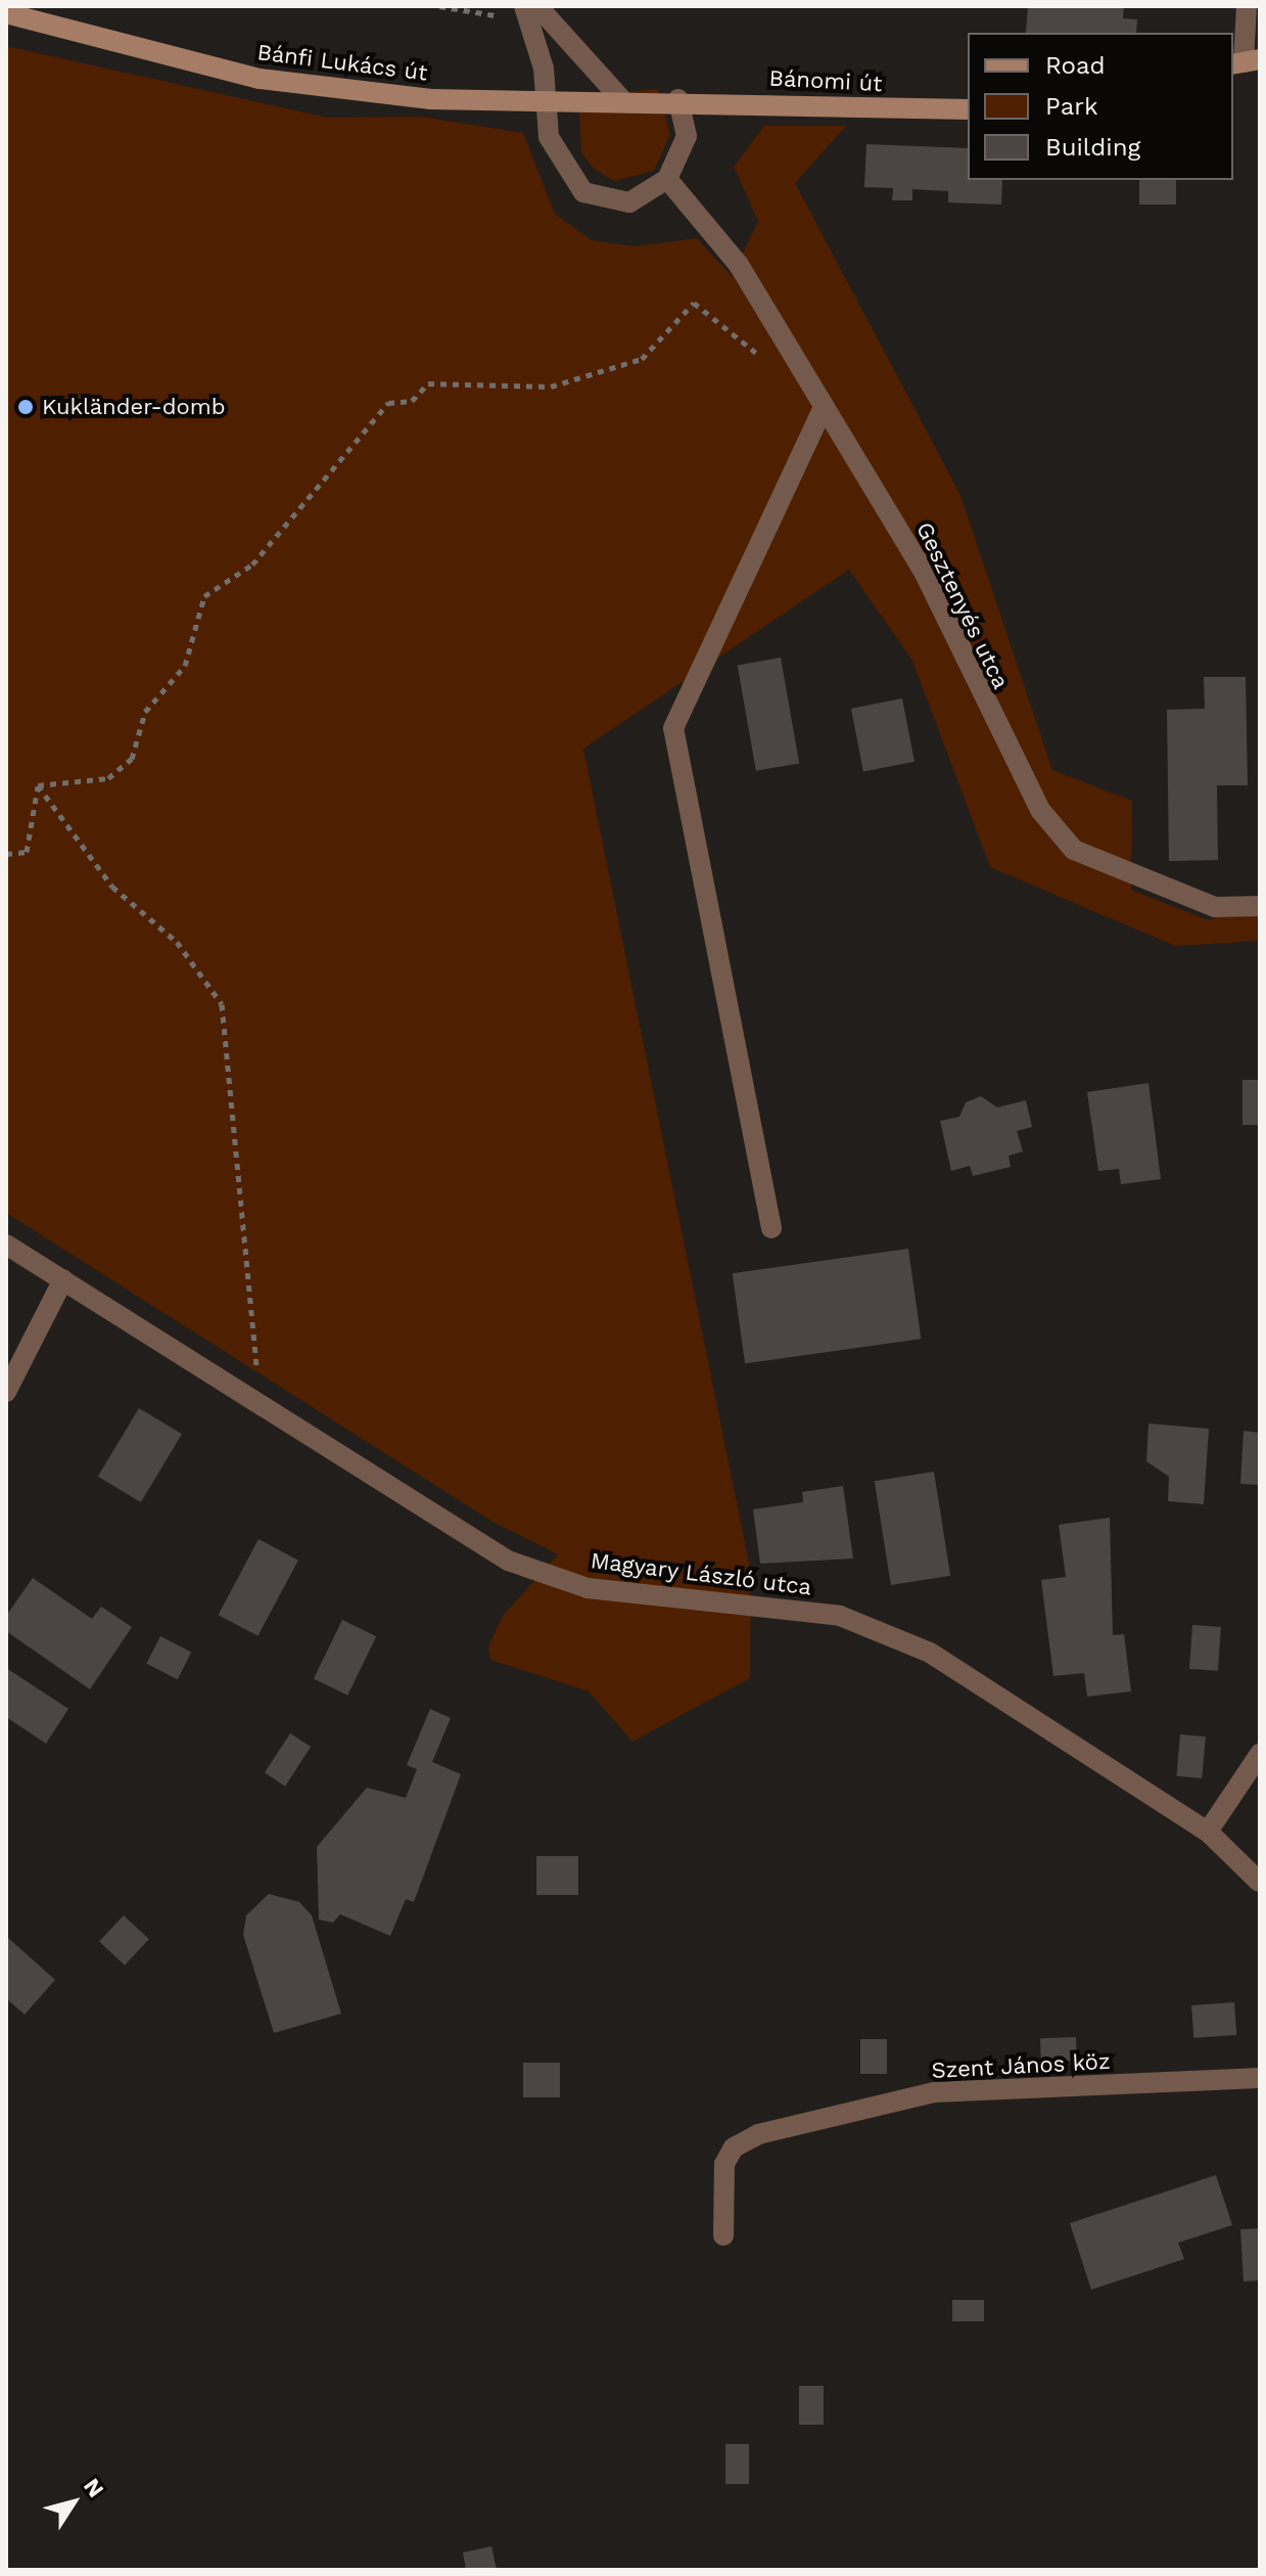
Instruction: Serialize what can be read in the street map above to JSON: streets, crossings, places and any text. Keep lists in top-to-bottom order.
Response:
{
  "streets": {
    "main road": ["Bánfi Lukács út", "Bánomi út"],
    "street": ["Gesztenyés utca", "Magyary László utca", "Szent János köz"]
  },
  "crossings": [
    ["Bánfi Lukács út", "Bánomi út"]
  ],
  "places": ["Kukländer-domb"],
  "legend": ["Road", "Park", "Building"],
  "north": "top right"
}
